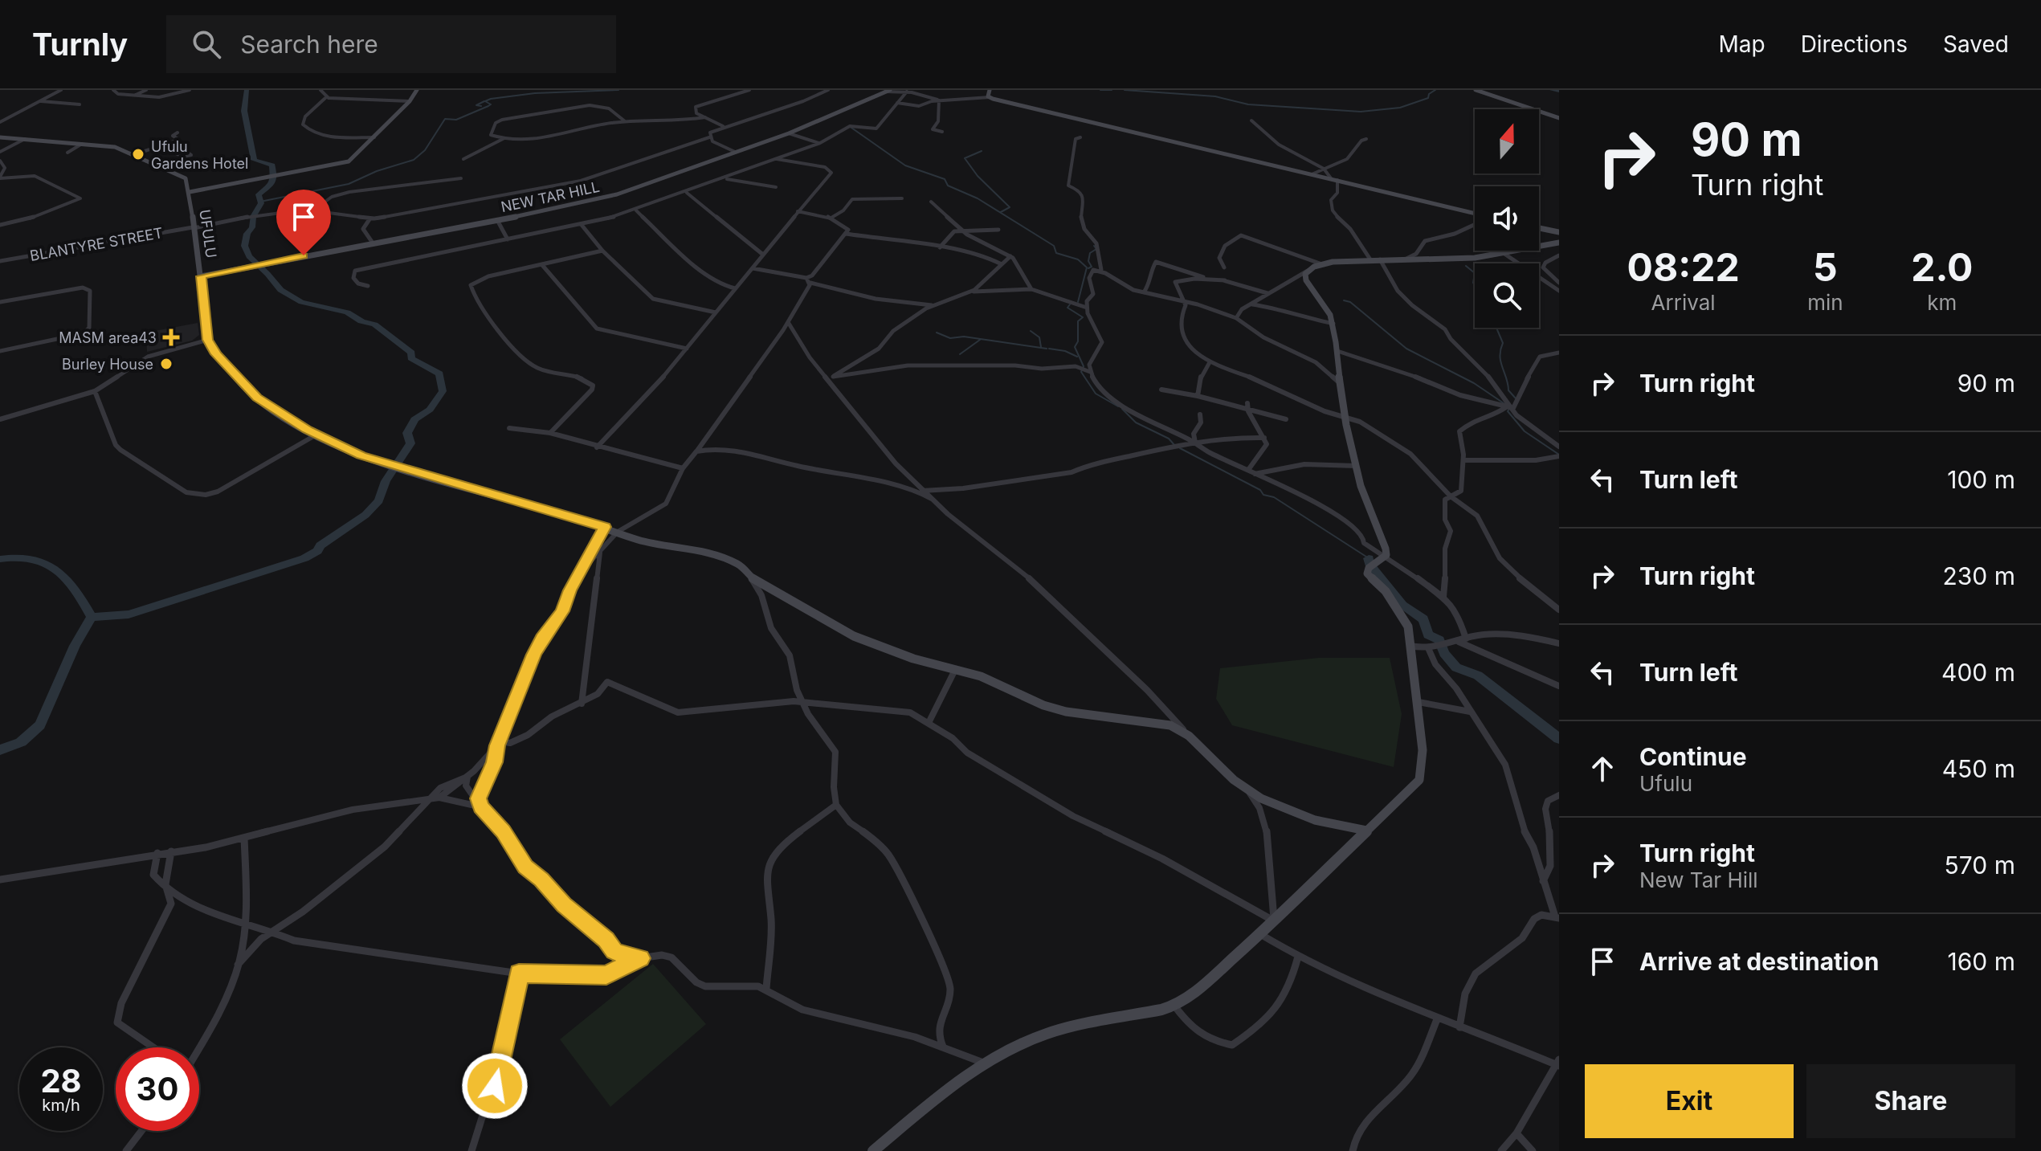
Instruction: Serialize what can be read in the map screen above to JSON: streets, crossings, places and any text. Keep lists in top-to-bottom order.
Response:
{
  "streets": {
    "street": ["NEW TAR HILL", "UFULU", "BLANTYRE STREET"]
  },
  "crossings": [
    ["NEW TAR HILL", "UFULU"],
    ["UFULU", "BLANTYRE STREET"]
  ],
  "places": {
    "other": ["Ufulu Gardens Hotel", "Burley House"],
    "health": ["MASM area43"]
  },
  "north": "top",
  "page": {
    "header": "Turnly",
    "search": "Search here",
    "nav": ["Map", "Directions", "Saved"],
    "turn": ["90 m", "Turn right"],
    "eta": [
      "08:22",
      "Arrival",
      "5",
      "min",
      "2.0",
      "km"
    ],
    "list": [
      {
        "name": "Turn right",
        "value": "90 m"
      },
      {
        "name": "Turn left",
        "value": "100 m"
      },
      {
        "name": "Turn right",
        "value": "230 m"
      },
      {
        "name": "Turn left",
        "value": "400 m"
      },
      {
        "name": "Continue",
        "note": "Ufulu",
        "value": "450 m"
      },
      {
        "name": "Turn right",
        "note": "New Tar Hill",
        "value": "570 m"
      },
      {
        "name": "Arrive at destination",
        "value": "160 m"
      }
    ],
    "speed": "28 km/h",
    "limit": "30",
    "buttons": ["Exit", "Share"]
  }
}
